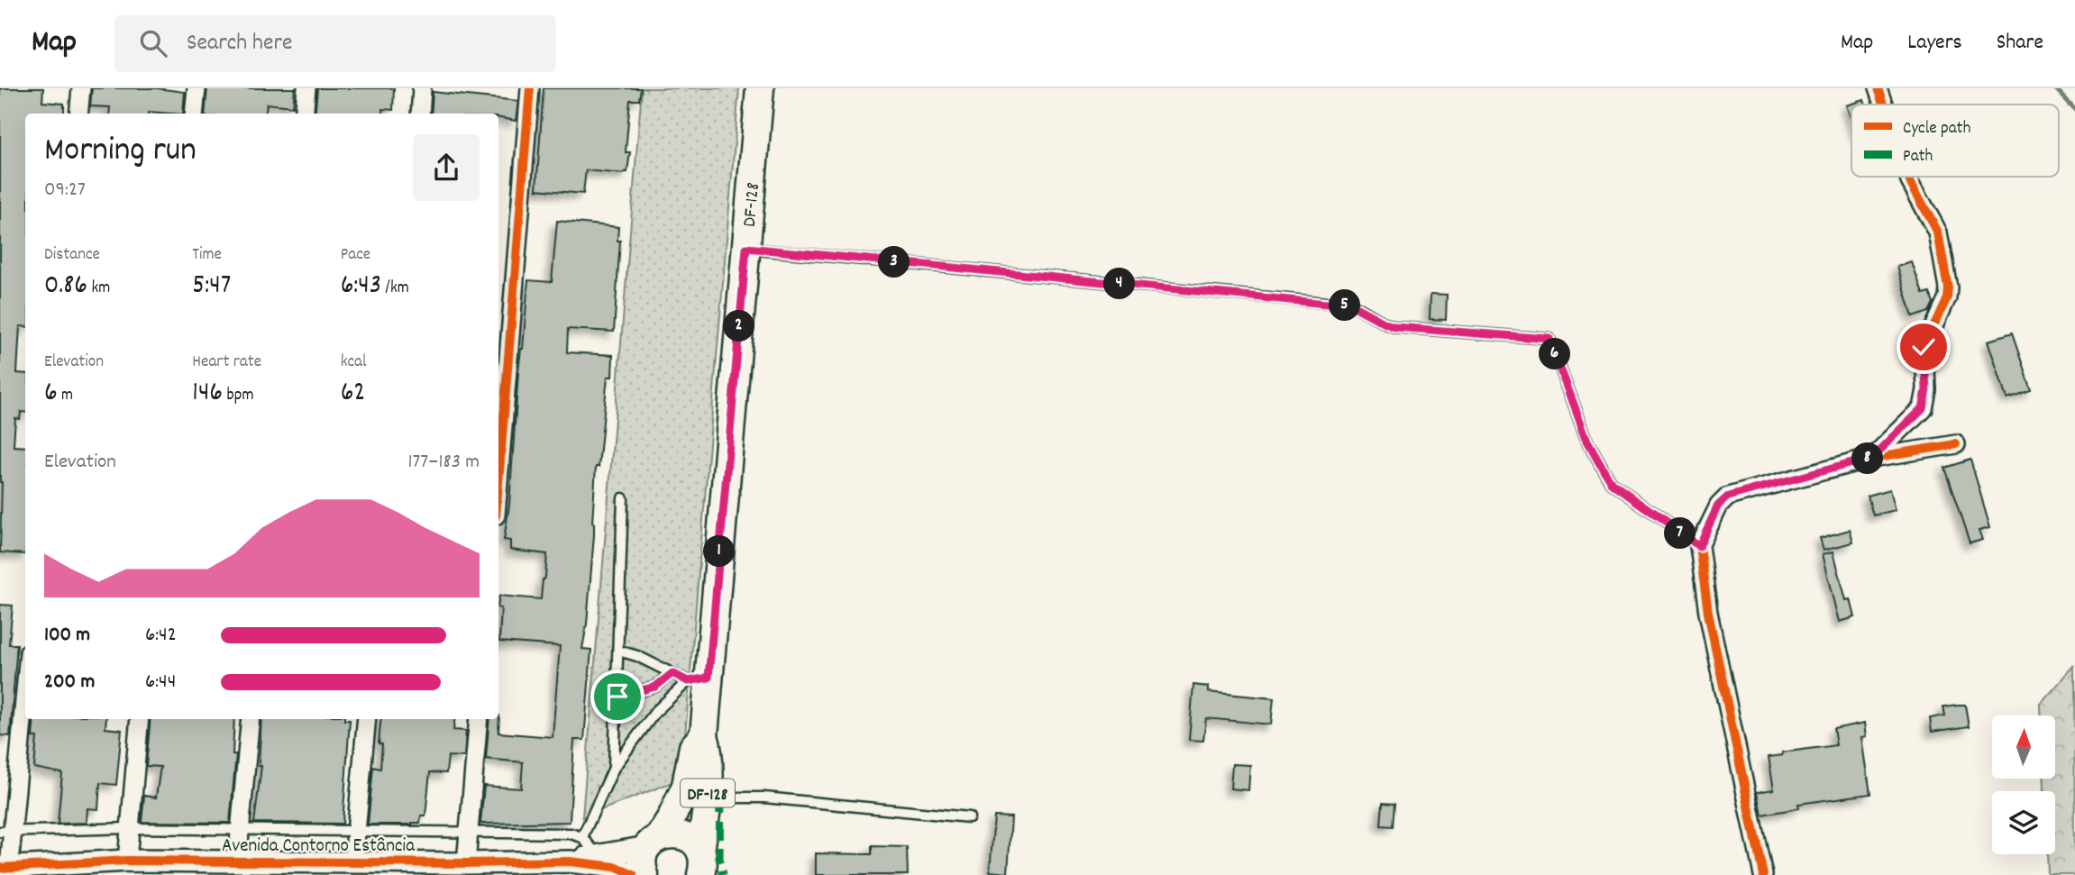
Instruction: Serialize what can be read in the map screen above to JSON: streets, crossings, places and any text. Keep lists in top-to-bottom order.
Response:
{
  "streets": {
    "main road": ["DF-128"],
    "street": ["Avenida Contorno Estância"]
  },
  "crossings": [
    ["DF-128", "Avenida Contorno Estância"]
  ],
  "legend": ["Cycle path", "Path"],
  "north": "top",
  "page": {
    "header": "Map",
    "search": "Search here",
    "nav": ["Map", "Layers", "Share"],
    "heading": ["Morning run", "09:27"],
    "stats": [
      ["Distance", "0.86 km"],
      ["Time", "5:47"],
      ["Pace", "6:43 /km"],
      ["Elevation", "6 m"],
      ["Heart rate", "146 bpm"],
      ["kcal", "62"]
    ],
    "pins": [
      "3",
      "4",
      "5",
      "2",
      "6",
      "8",
      "7",
      "1"
    ],
    "chart": ["Elevation", "177–183 m"],
    "list": [
      {
        "name": "100 m",
        "note": "6:42"
      },
      {
        "name": "200 m",
        "note": "6:44"
      }
    ]
  }
}
